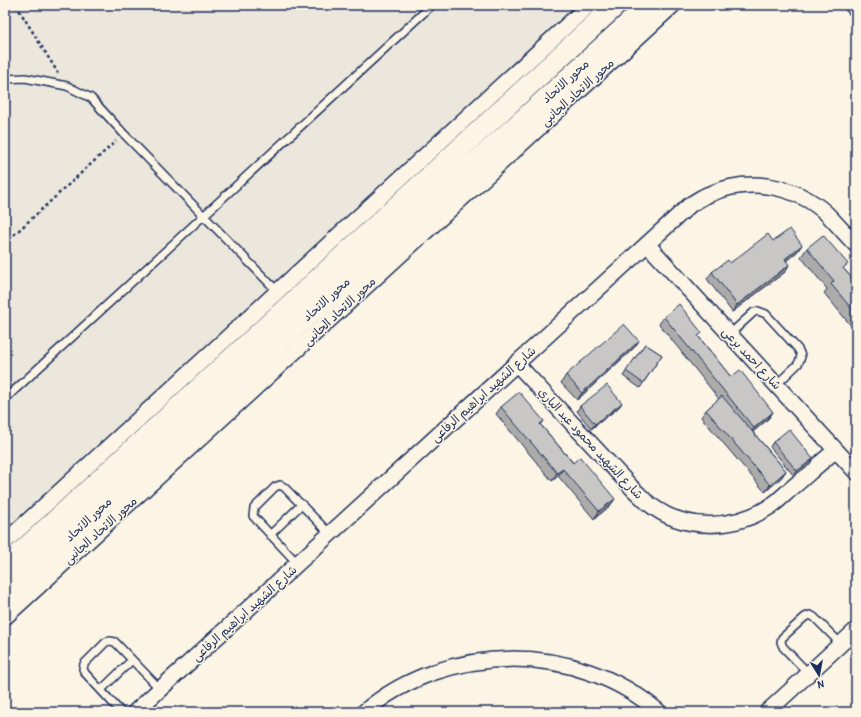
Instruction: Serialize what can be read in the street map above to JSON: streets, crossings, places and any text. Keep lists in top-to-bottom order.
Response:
{
  "streets": {
    "street": [
      "محور الاتحاد",
      "محور الاتحاد الجانبى",
      "شارع احمد برعى",
      "شارع الشهيد ابراهيم الرفاعى",
      "شارع الشهيد محمود عبد الباري"
    ]
  },
  "crossings": [
    ["شارع احمد برعى", "شارع الشهيد ابراهيم الرفاعى"],
    ["شارع احمد برعى", "شارع الشهيد محمود عبد الباري"],
    ["شارع الشهيد ابراهيم الرفاعى", "شارع الشهيد محمود عبد الباري"]
  ],
  "north": "bottom"
}
